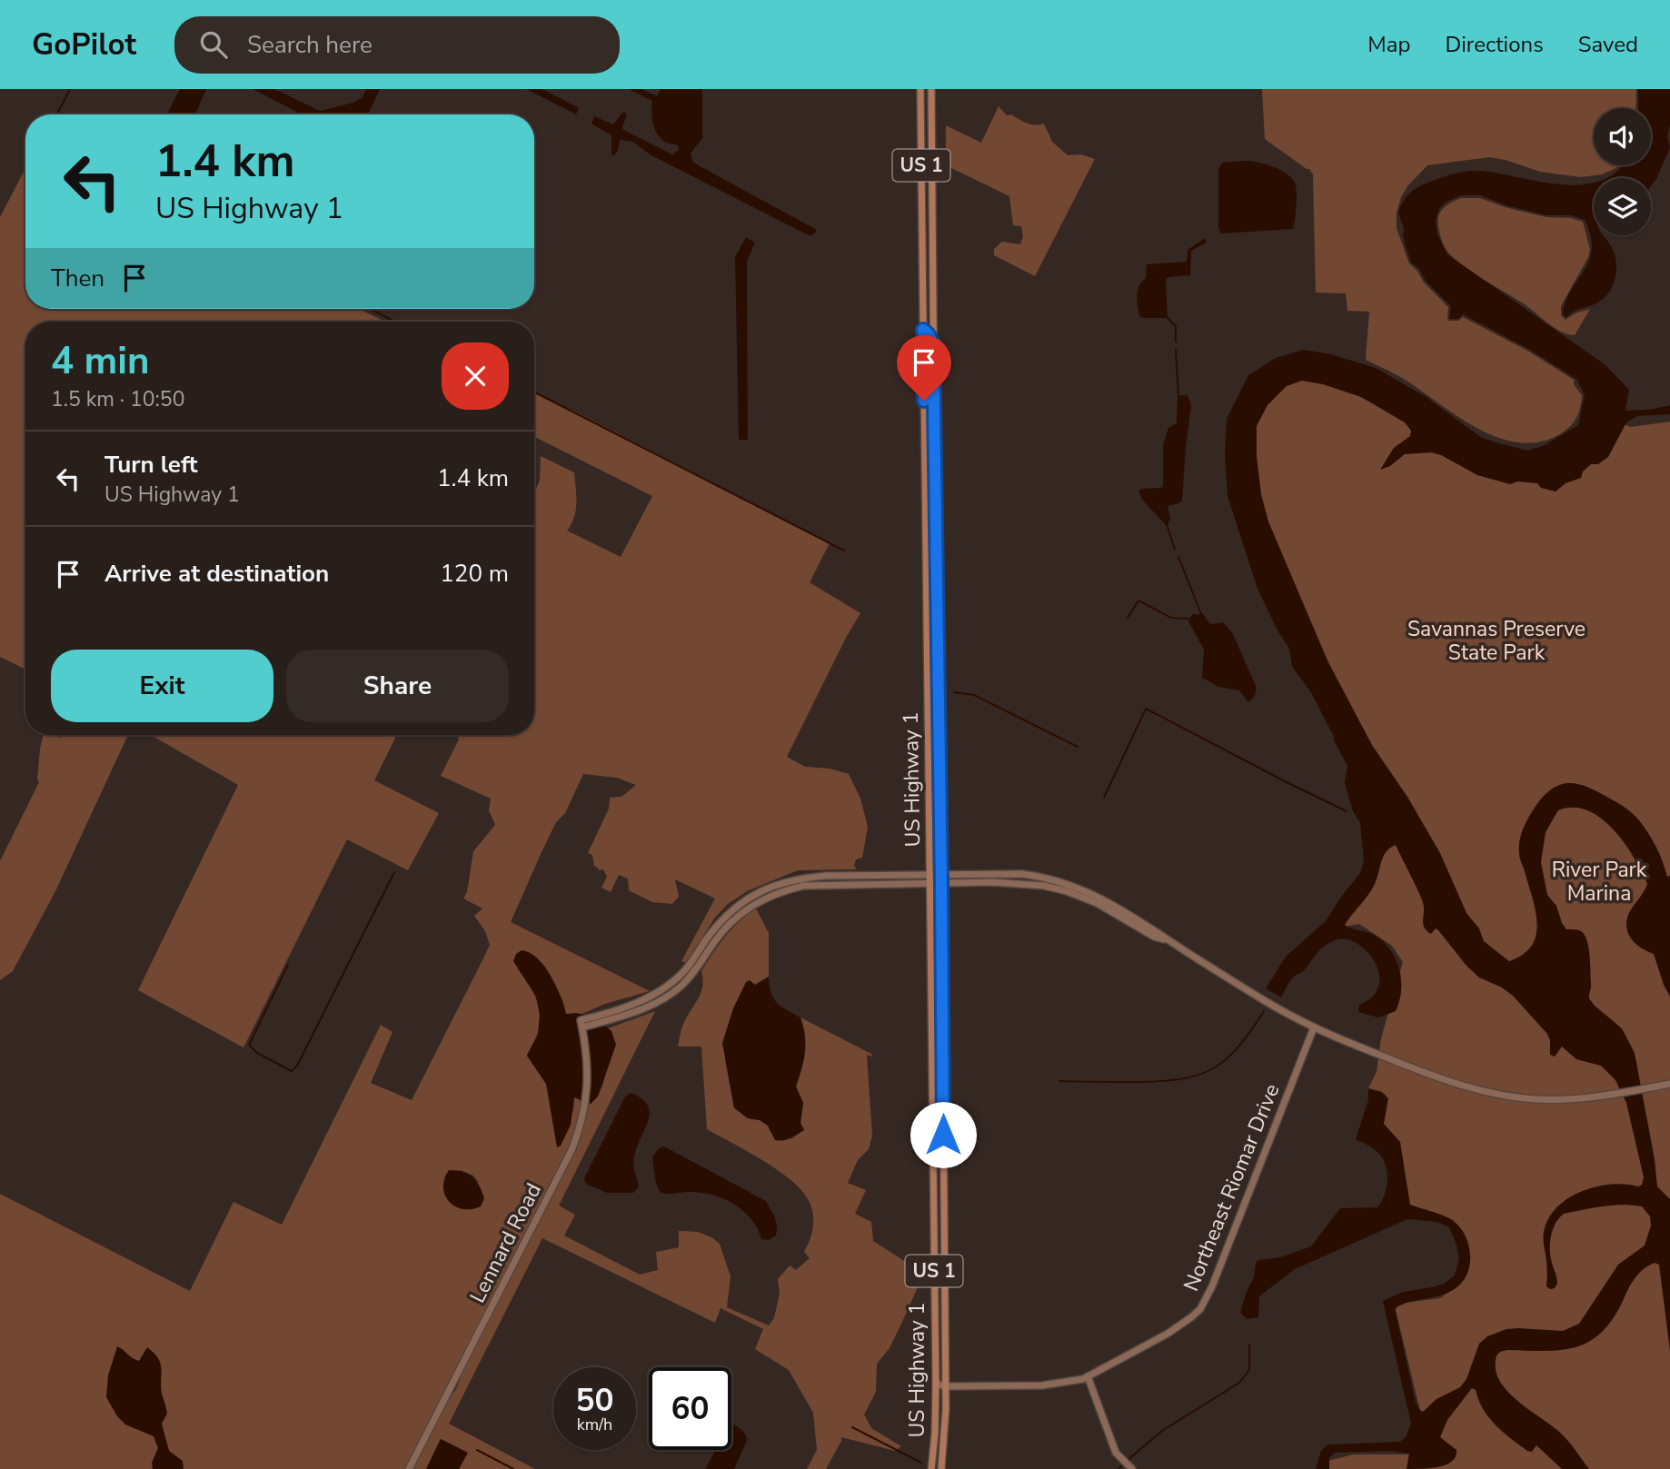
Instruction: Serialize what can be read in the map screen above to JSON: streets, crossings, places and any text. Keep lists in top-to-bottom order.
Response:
{
  "streets": {
    "main road": ["US 1", "US Highway 1"],
    "street": ["Northeast Riomar Drive", "Lennard Road"]
  },
  "crossings": [
    ["US Highway 1", "Northeast Riomar Drive"]
  ],
  "parks": ["Savannas Preserve State Park", "River Park Marina"],
  "page": {
    "header": "GoPilot",
    "search": "Search here",
    "nav": ["Map", "Directions", "Saved"],
    "turn": ["1.4 km", "US Highway 1"],
    "then": "Then",
    "heading": ["4 min", "1.5 km · 10:50"],
    "list": [
      {
        "name": "Turn left",
        "note": "US Highway 1",
        "value": "1.4 km"
      },
      {
        "name": "Arrive at destination",
        "value": "120 m"
      }
    ],
    "buttons": ["Exit", "Share"],
    "speed": "50 km/h",
    "limit": "60"
  }
}
